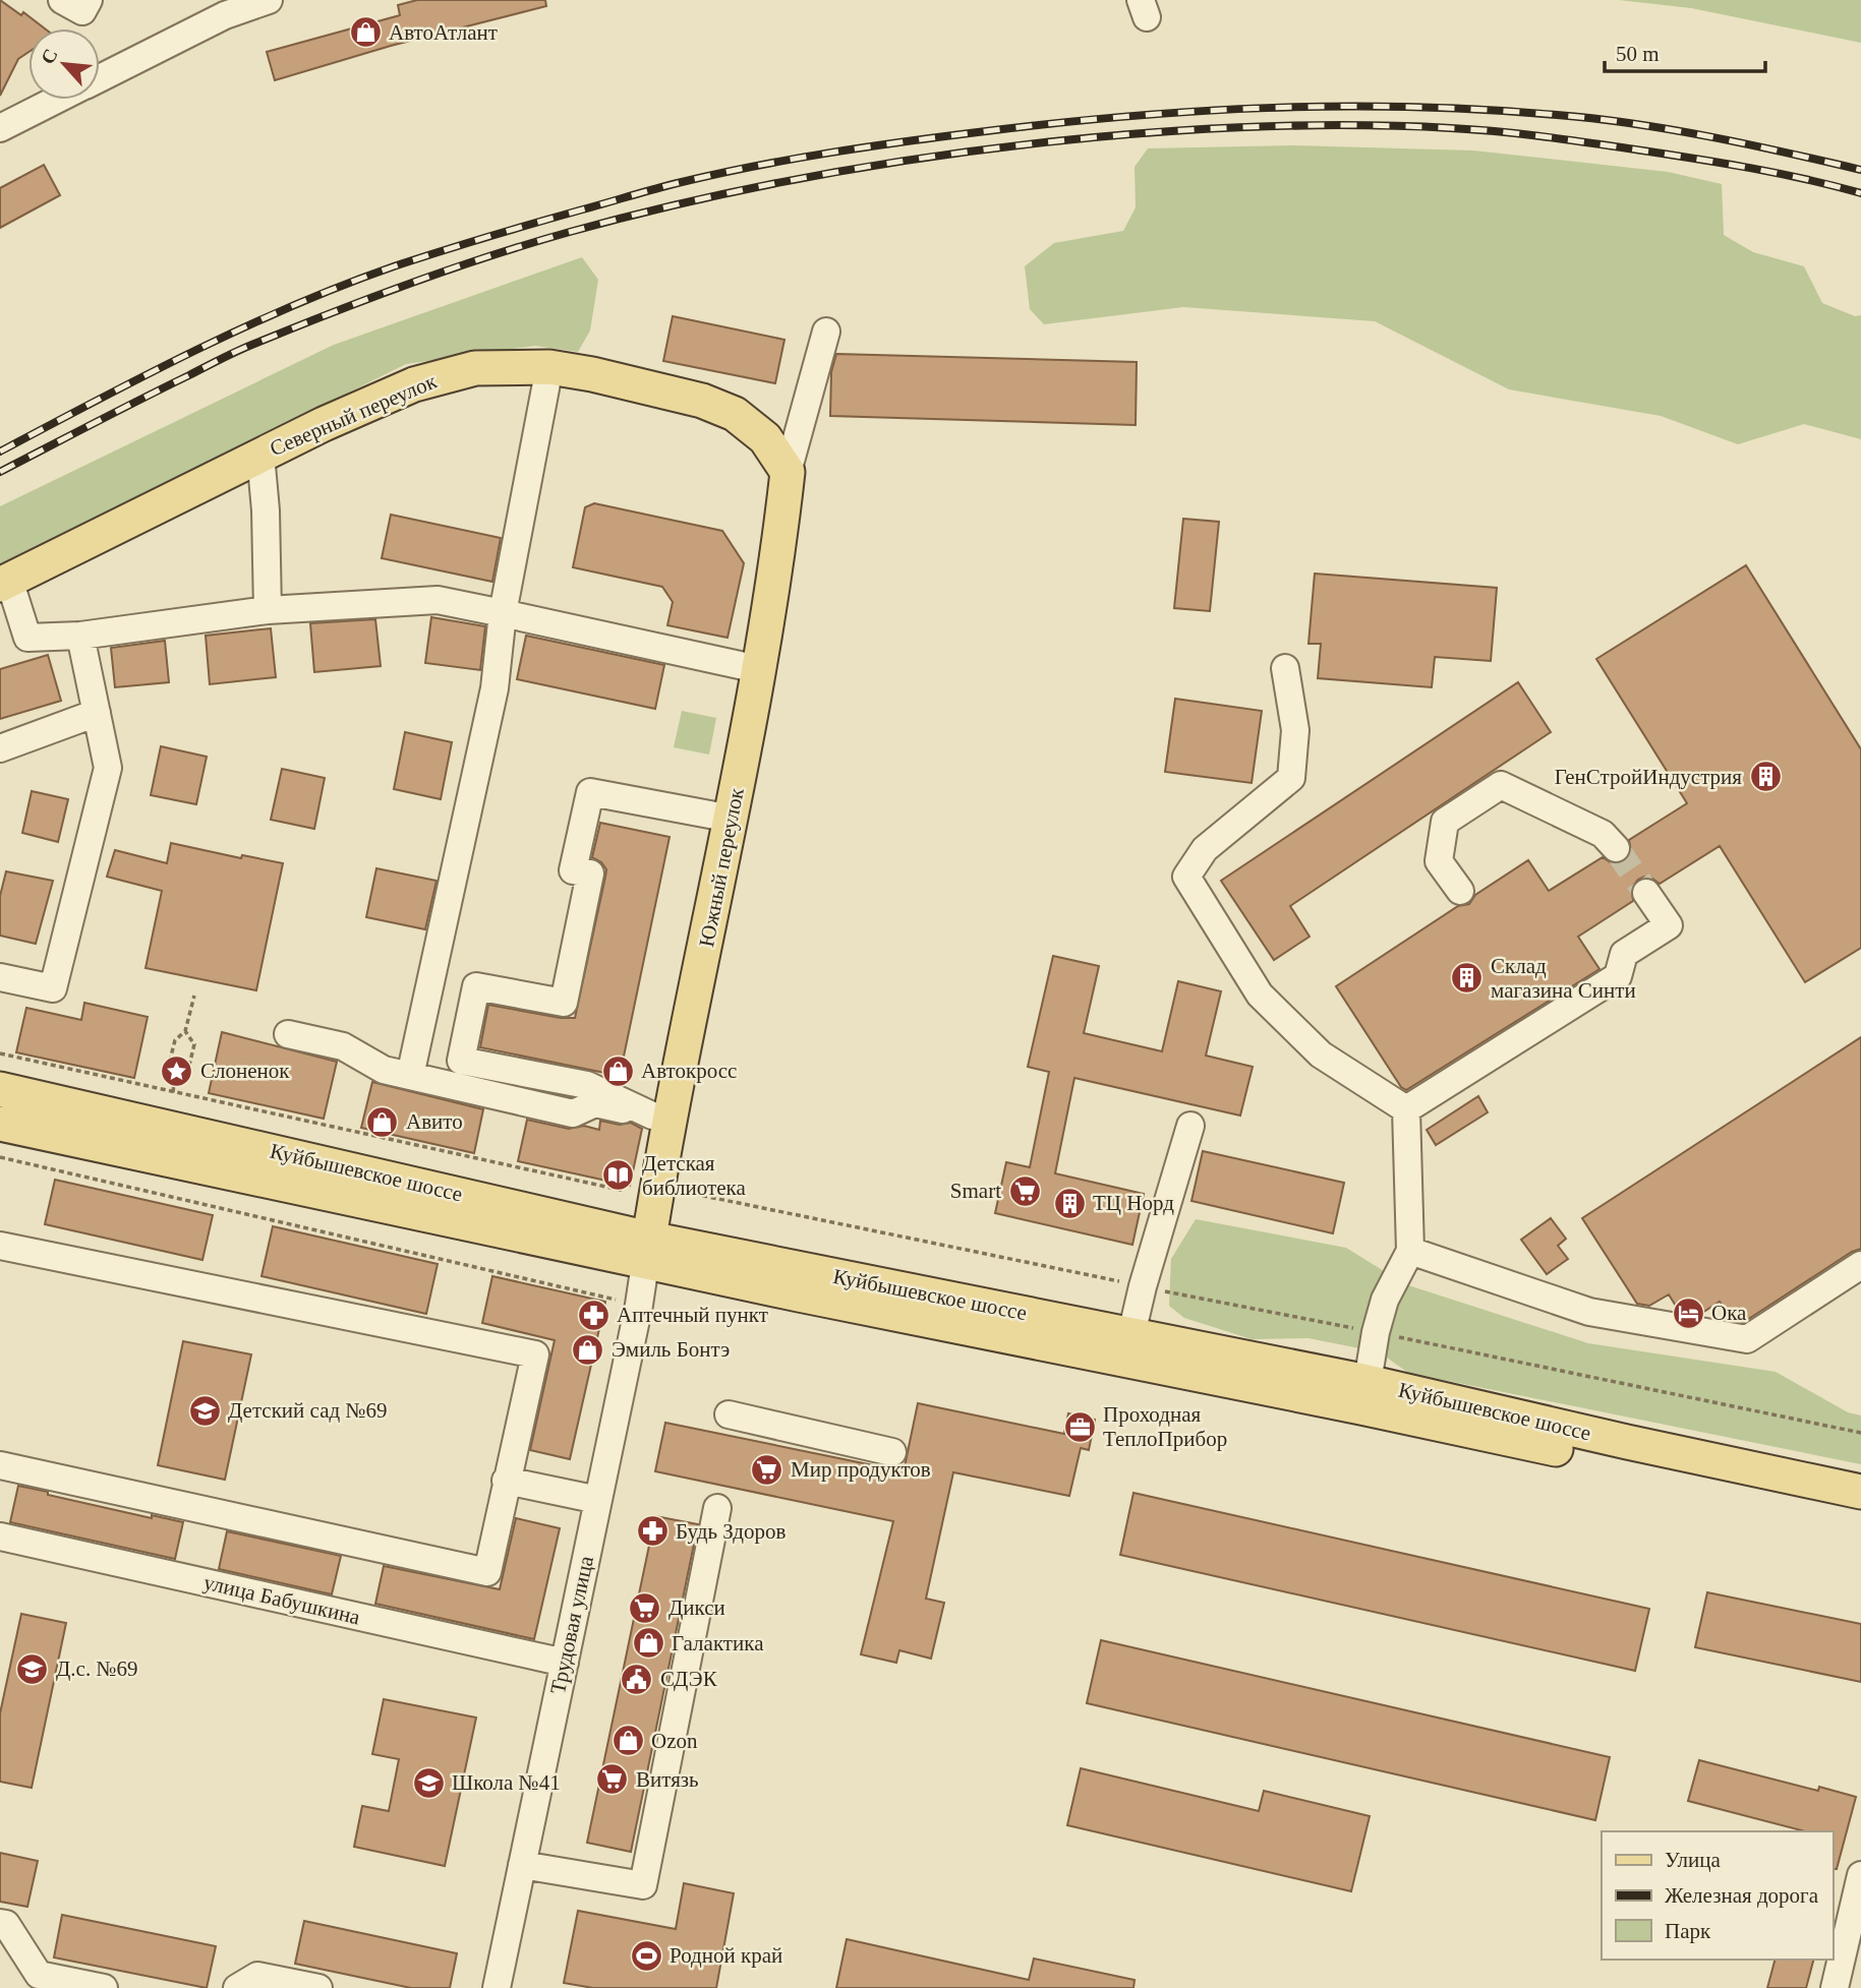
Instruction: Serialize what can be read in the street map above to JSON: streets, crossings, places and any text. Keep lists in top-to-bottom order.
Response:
{
  "streets": {
    "main road": ["Северный переулок", "Южный переулок", "Куйбышевское шоссе"],
    "street": ["улица Бабушкина", "Трудовая улица"]
  },
  "crossings": [
    ["Северный переулок", "Южный переулок"],
    ["Южный переулок", "Куйбышевское шоссе"],
    ["Южный переулок", "Трудовая улица"],
    ["Куйбышевское шоссе", "Трудовая улица"],
    ["улица Бабушкина", "Трудовая улица"]
  ],
  "places": {
    "shop": [
      "АвтоАтлант",
      "Автокросс",
      "Авито",
      "Эмиль Бонтэ",
      "Галактика",
      "Ozon"
    ],
    "building": ["ГенСтройИндустрия", "Склад магазина Синти", "ТЦ Норд"],
    "place": ["Слоненок"],
    "library": ["Детская библиотека"],
    "supermarket": [
      "Smart",
      "Мир продуктов",
      "Дикси",
      "Витязь"
    ],
    "hotel": ["Ока"],
    "pharmacy": ["Аптечный пункт", "Будь Здоров"],
    "school or university": ["Детский сад №69", "Д.с. №69", "Школа №41"],
    "office": ["Проходная ТеплоПрибор"],
    "public building": ["СДЭК"],
    "sports": ["Родной край"]
  },
  "legend": ["Улица", "Железная дорога", "Парк"],
  "scale_bar": "50 m",
  "north": "top left"
}
